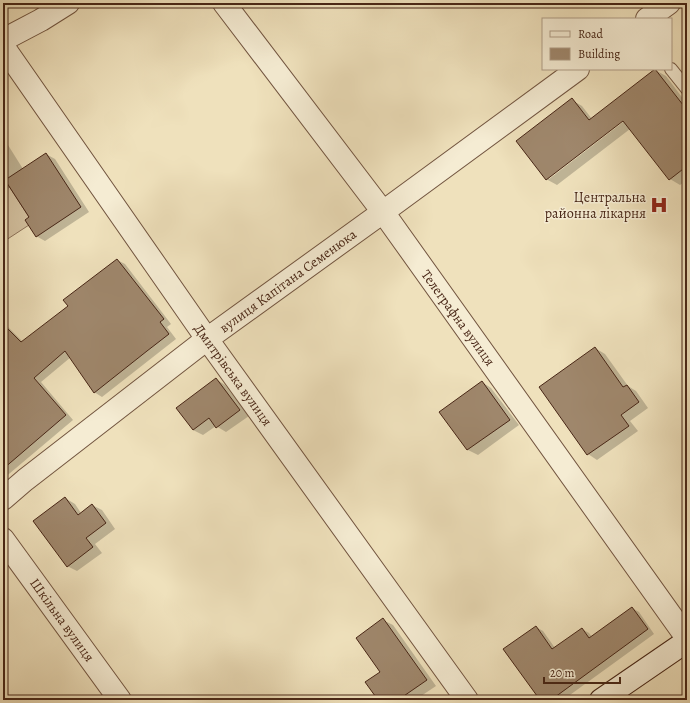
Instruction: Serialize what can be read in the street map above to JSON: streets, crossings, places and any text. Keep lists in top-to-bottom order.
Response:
{
  "streets": {
    "street": [
      "вулиця Капітана Семенюка",
      "Телеграфна вулиця",
      "Дмитрівська вулиця",
      "Шкільна вулиця"
    ]
  },
  "crossings": [
    ["вулиця Капітана Семенюка", "Телеграфна вулиця"],
    ["вулиця Капітана Семенюка", "Дмитрівська вулиця"]
  ],
  "places": {
    "hospital": ["Центральна районна лікарня"]
  },
  "legend": ["Road", "Building"],
  "scale_bar": "20 m"
}
